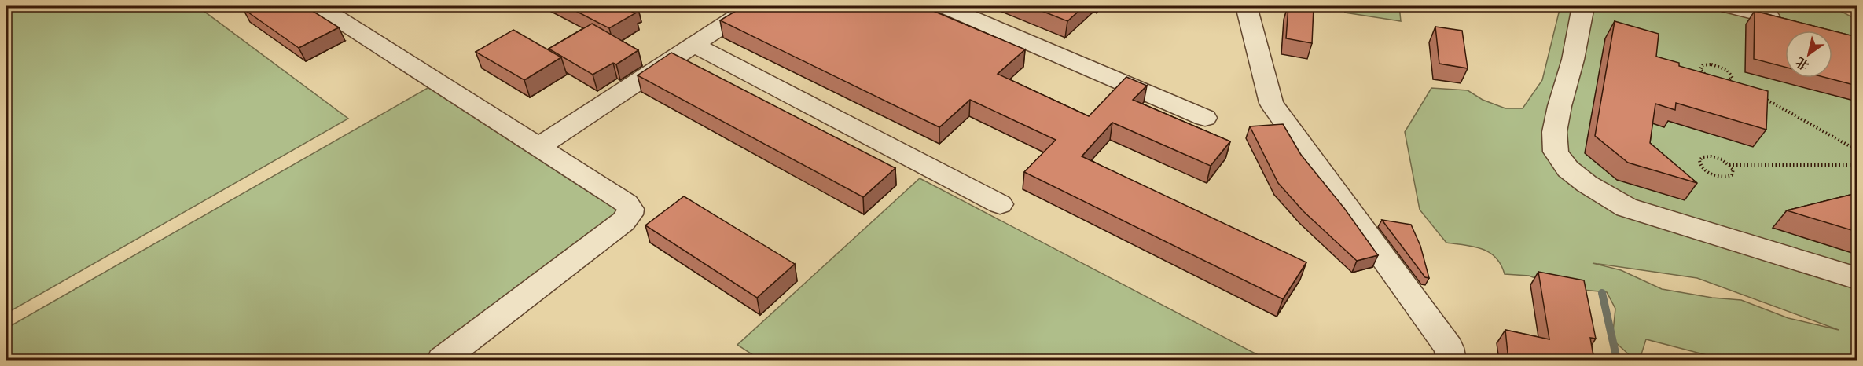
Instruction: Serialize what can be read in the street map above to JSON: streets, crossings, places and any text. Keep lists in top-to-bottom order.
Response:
{
  "north": "bottom left"
}
